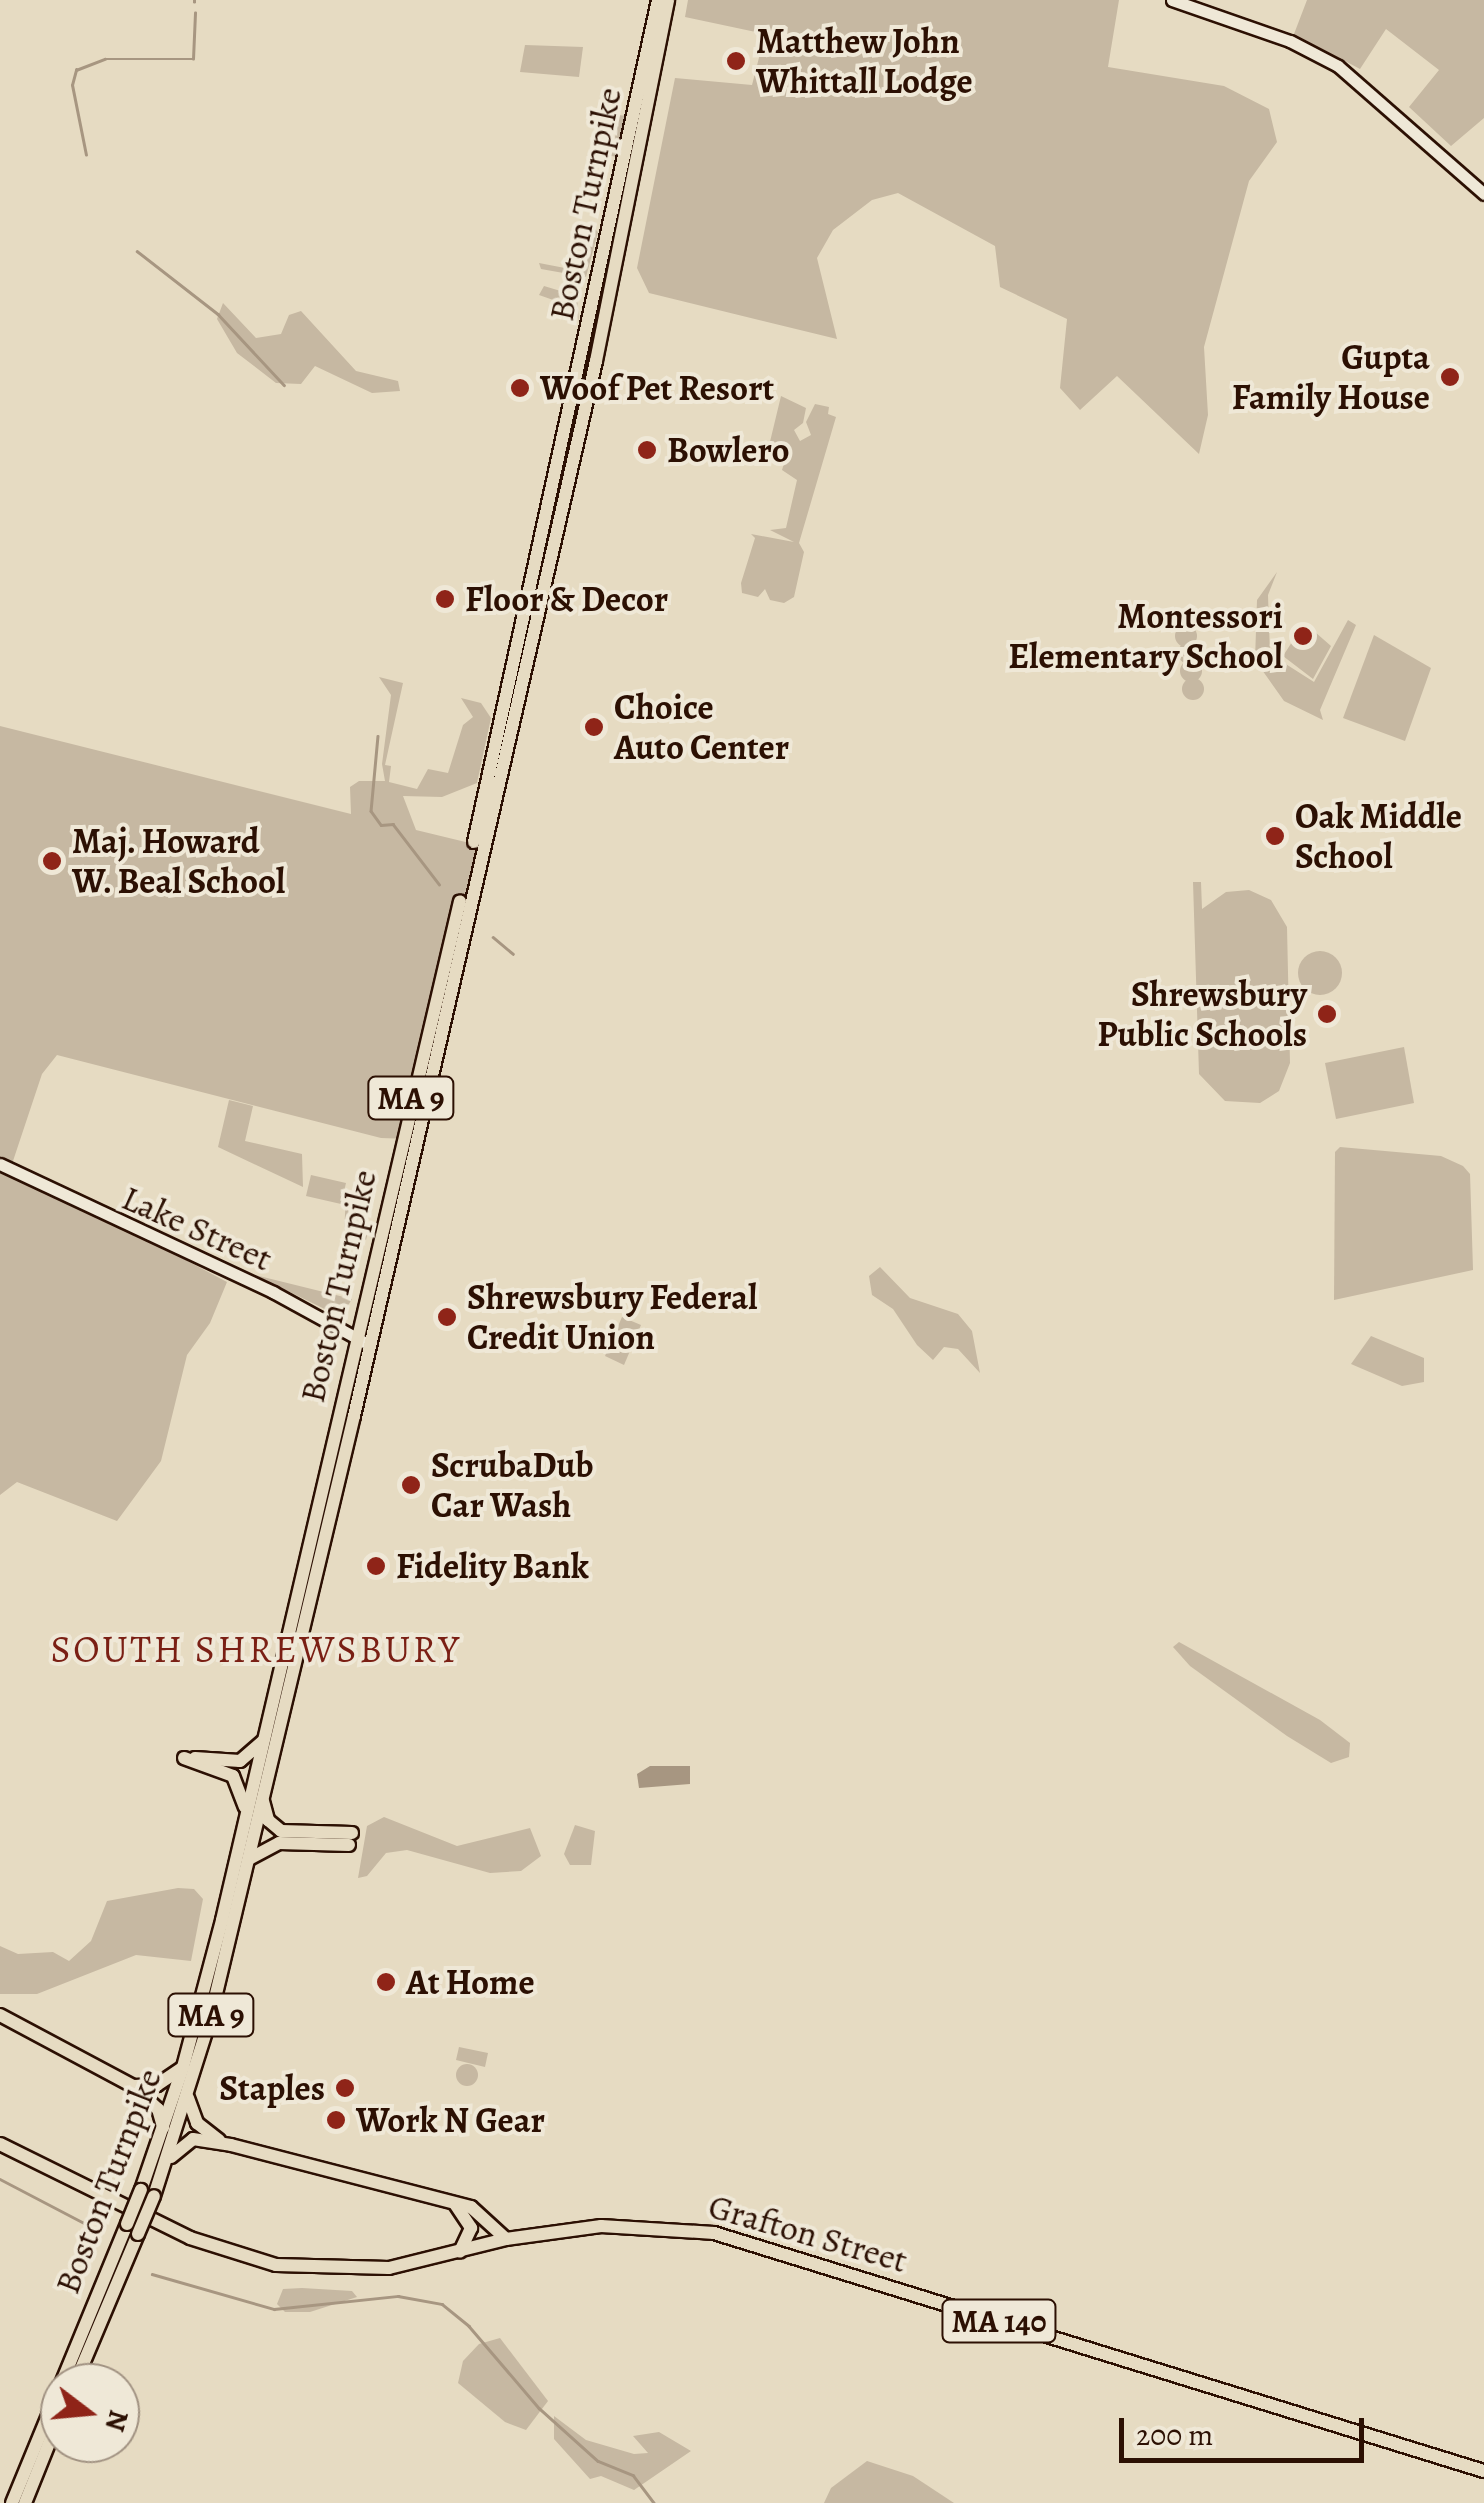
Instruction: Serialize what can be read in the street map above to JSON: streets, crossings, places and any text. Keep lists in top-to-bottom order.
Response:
{
  "streets": {
    "main road": [
      "Boston Turnpike",
      "MA 9",
      "Lake Street",
      "Grafton Street",
      "MA 140"
    ]
  },
  "crossings": [
    ["Boston Turnpike", "Lake Street"],
    ["Grafton Street", "MA 140"]
  ],
  "districts": ["SOUTH SHREWSBURY"],
  "places": [
    "Matthew John Whittall Lodge",
    "Gupta Family House",
    "Woof Pet Resort",
    "Bowlero",
    "Floor & Decor",
    "Montessori Elementary School",
    "Choice Auto Center",
    "Oak Middle School",
    "Maj. Howard W. Beal School",
    "Shrewsbury Public Schools",
    "Shrewsbury Federal Credit Union",
    "ScrubaDub Car Wash",
    "Fidelity Bank",
    "At Home",
    "Staples",
    "Work N Gear"
  ],
  "scale_bar": "200 m",
  "north": "right"
}
